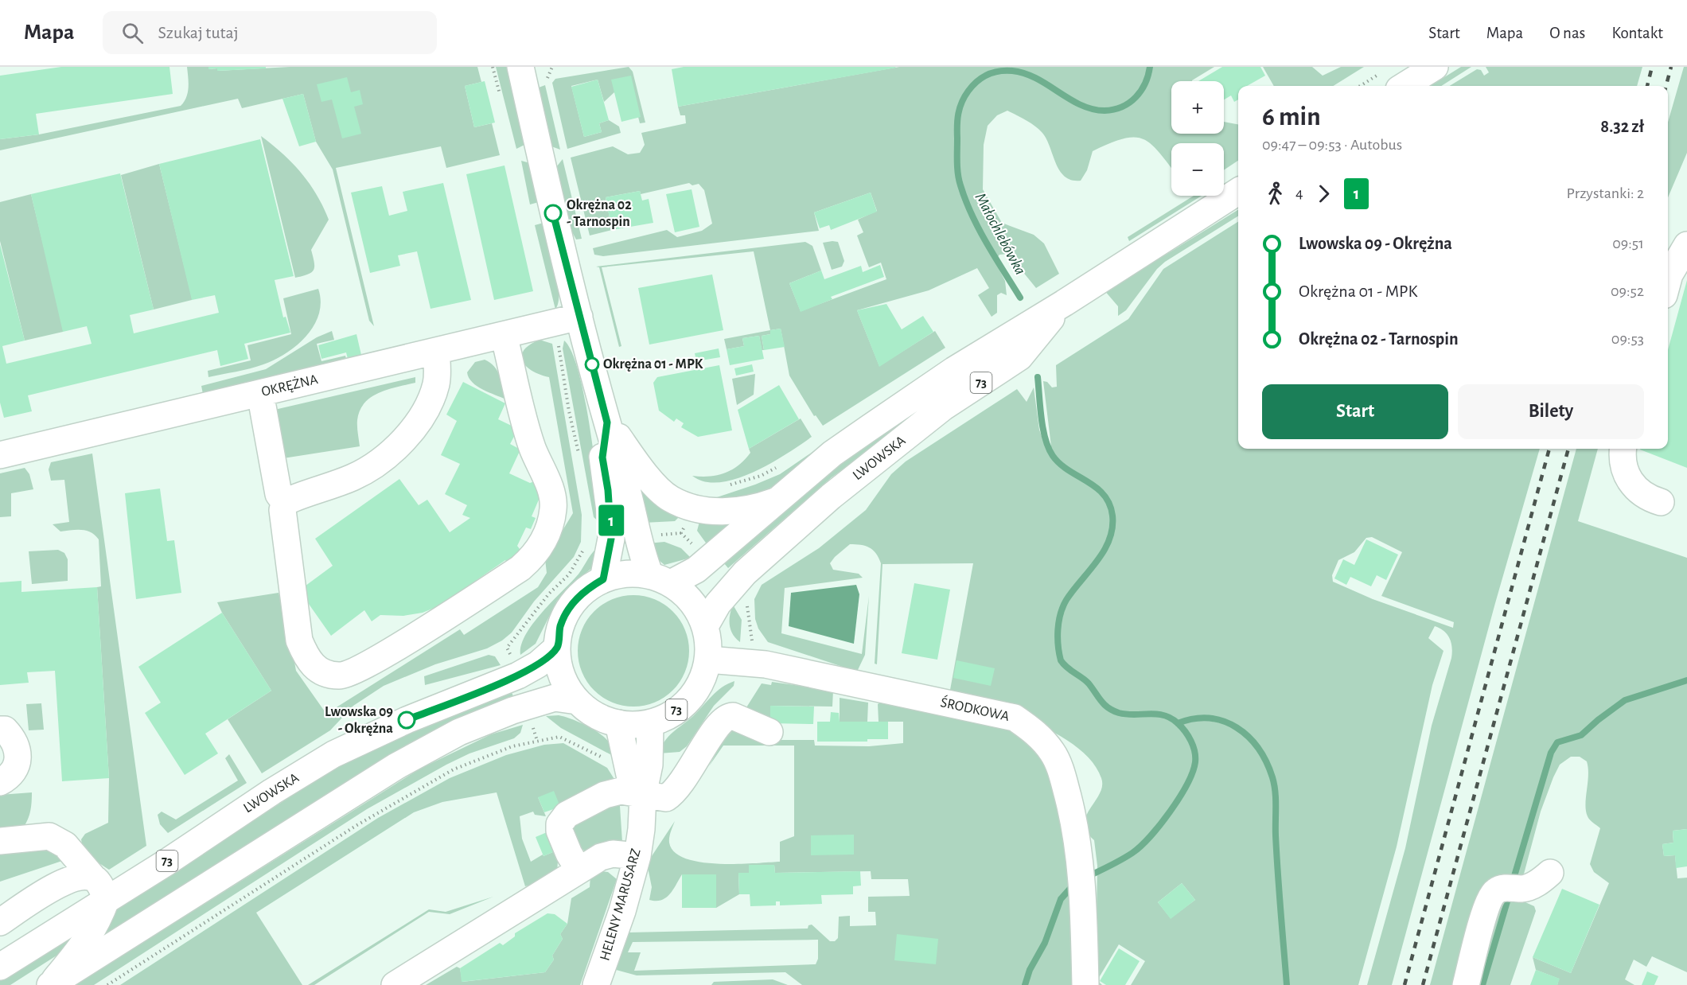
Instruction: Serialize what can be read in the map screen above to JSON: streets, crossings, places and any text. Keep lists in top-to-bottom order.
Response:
{
  "streets": {
    "main road": [
      "73",
      "OKRĘŻNA",
      "LWOWSKA",
      "ŚRODKOWA",
      "HELENY MARUSARZ"
    ]
  },
  "crossings": [
    ["73", "LWOWSKA"],
    ["73", "ŚRODKOWA"],
    ["73", "HELENY MARUSARZ"],
    ["LWOWSKA", "ŚRODKOWA"],
    ["LWOWSKA", "HELENY MARUSARZ"],
    ["ŚRODKOWA", "HELENY MARUSARZ"]
  ],
  "water": ["Małochlebówka"],
  "places": ["Okrężna 02 - Tarnospin", "Okrężna 01 - MPK", "Lwowska 09 - Okrężna"],
  "lines": ["bus line 1"],
  "page": {
    "header": "Mapa",
    "search": "Szukaj tutaj",
    "nav": [
      "Start",
      "Mapa",
      "O nas",
      "Kontakt"
    ],
    "on_map": "1",
    "map_buttons": ["+", "−"],
    "heading": ["6 min", "09:47 – 09:53 · Autobus", "8.32 zł"],
    "legs": ["4", "1", "Przystanki: 2"],
    "list": [
      {
        "name": "Lwowska 09 - Okrężna",
        "value": "09:51"
      },
      {
        "name": "Okrężna 01 - MPK",
        "value": "09:52"
      },
      {
        "name": "Okrężna 02 - Tarnospin",
        "value": "09:53"
      }
    ],
    "buttons": ["Start", "Bilety"]
  }
}
